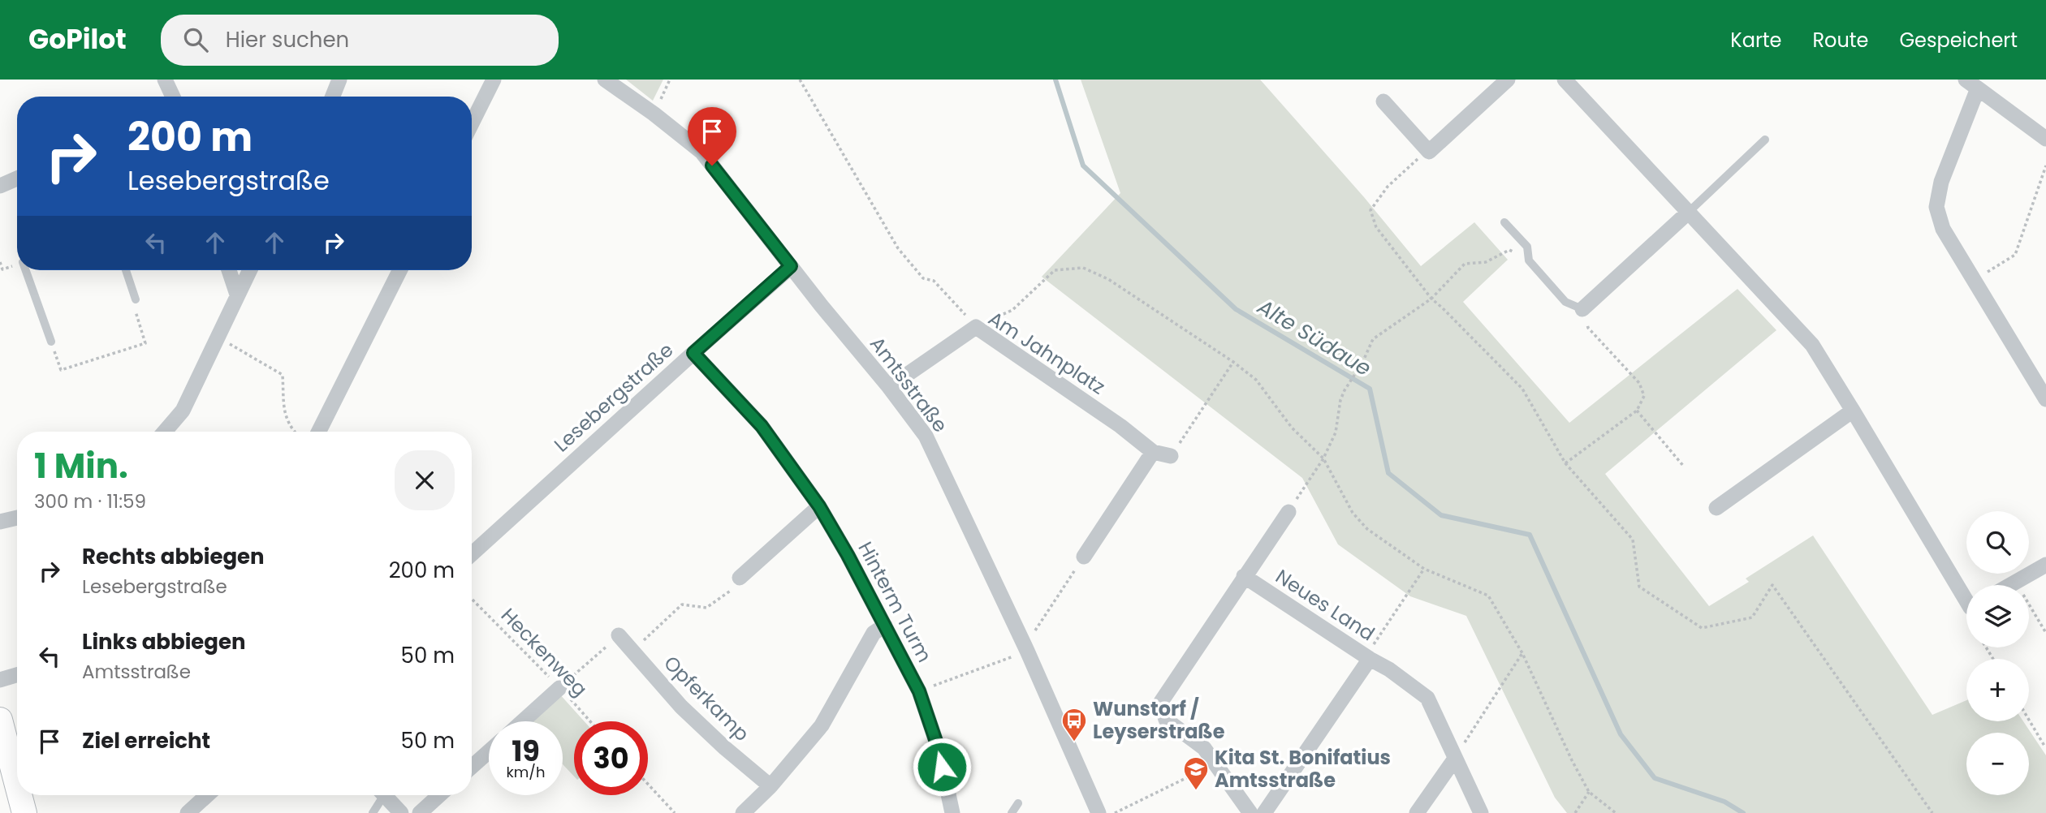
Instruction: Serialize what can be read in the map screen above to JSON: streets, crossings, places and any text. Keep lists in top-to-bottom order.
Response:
{
  "streets": {
    "street": [
      "Am Jahnplatz",
      "Amtsstraße",
      "Lesebergstraße",
      "Hinterm Turm",
      "Neues Land",
      "Opferkamp"
    ],
    "path": ["Heckenweg"]
  },
  "crossings": [
    ["Am Jahnplatz", "Amtsstraße"],
    ["Amtsstraße", "Lesebergstraße"],
    ["Lesebergstraße", "Hinterm Turm"]
  ],
  "water": ["Alte Südaue"],
  "places": {
    "bus stop": ["Wunstorf / Leyserstraße"],
    "school or university": ["Kita St. Bonifatius Amtsstraße"]
  },
  "page": {
    "header": "GoPilot",
    "search": "Hier suchen",
    "nav": ["Karte", "Route", "Gespeichert"],
    "turn": ["200 m", "Lesebergstraße"],
    "heading": ["1 Min.", "300 m · 11:59"],
    "map_buttons": ["+", "−"],
    "list": [
      {
        "name": "Rechts abbiegen",
        "note": "Lesebergstraße",
        "value": "200 m"
      },
      {
        "name": "Links abbiegen",
        "note": "Amtsstraße",
        "value": "50 m"
      },
      {
        "name": "Ziel erreicht",
        "value": "50 m"
      }
    ],
    "speed": "19 km/h",
    "limit": "30"
  }
}
